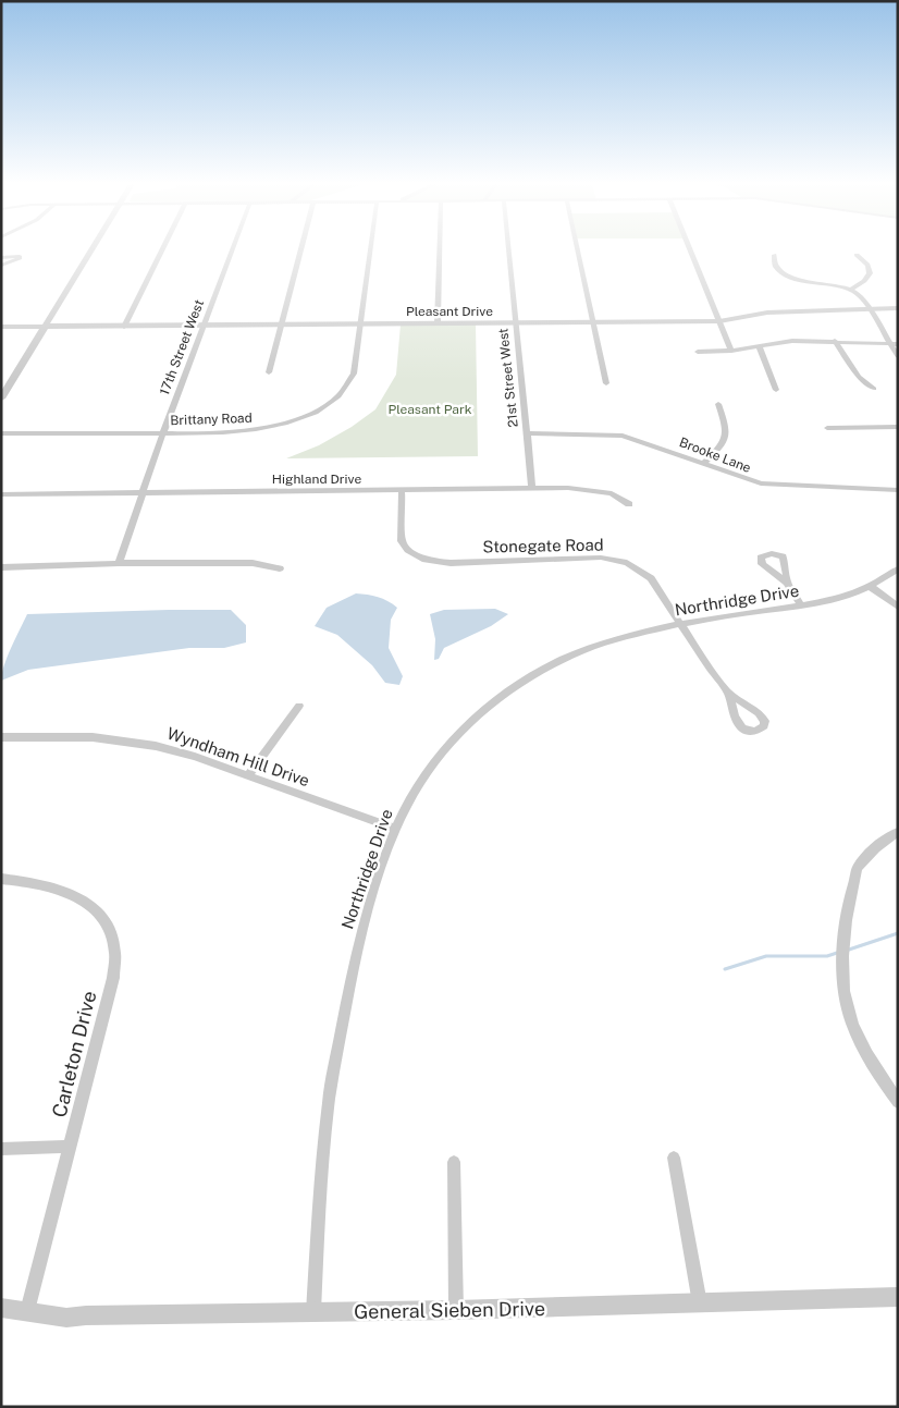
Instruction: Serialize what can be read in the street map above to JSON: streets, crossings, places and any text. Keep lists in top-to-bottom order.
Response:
{
  "streets": {
    "street": [
      "Pleasant Drive",
      "17th Street West",
      "21st Street West",
      "Brittany Road",
      "Brooke Lane",
      "Highland Drive",
      "Stonegate Road",
      "Northridge Drive",
      "Wyndham Hill Drive",
      "Carleton Drive",
      "General Sieben Drive"
    ]
  },
  "crossings": [
    ["Pleasant Drive", "17th Street West"],
    ["Pleasant Drive", "21st Street West"],
    ["Pleasant Drive", "Brittany Road"],
    ["17th Street West", "Brittany Road"],
    ["17th Street West", "Highland Drive"],
    ["21st Street West", "Brooke Lane"],
    ["21st Street West", "Highland Drive"],
    ["Highland Drive", "Stonegate Road"],
    ["Stonegate Road", "Northridge Drive"],
    ["Northridge Drive", "Wyndham Hill Drive"],
    ["Northridge Drive", "General Sieben Drive"],
    ["Carleton Drive", "General Sieben Drive"]
  ],
  "parks": ["Pleasant Park"]
}
